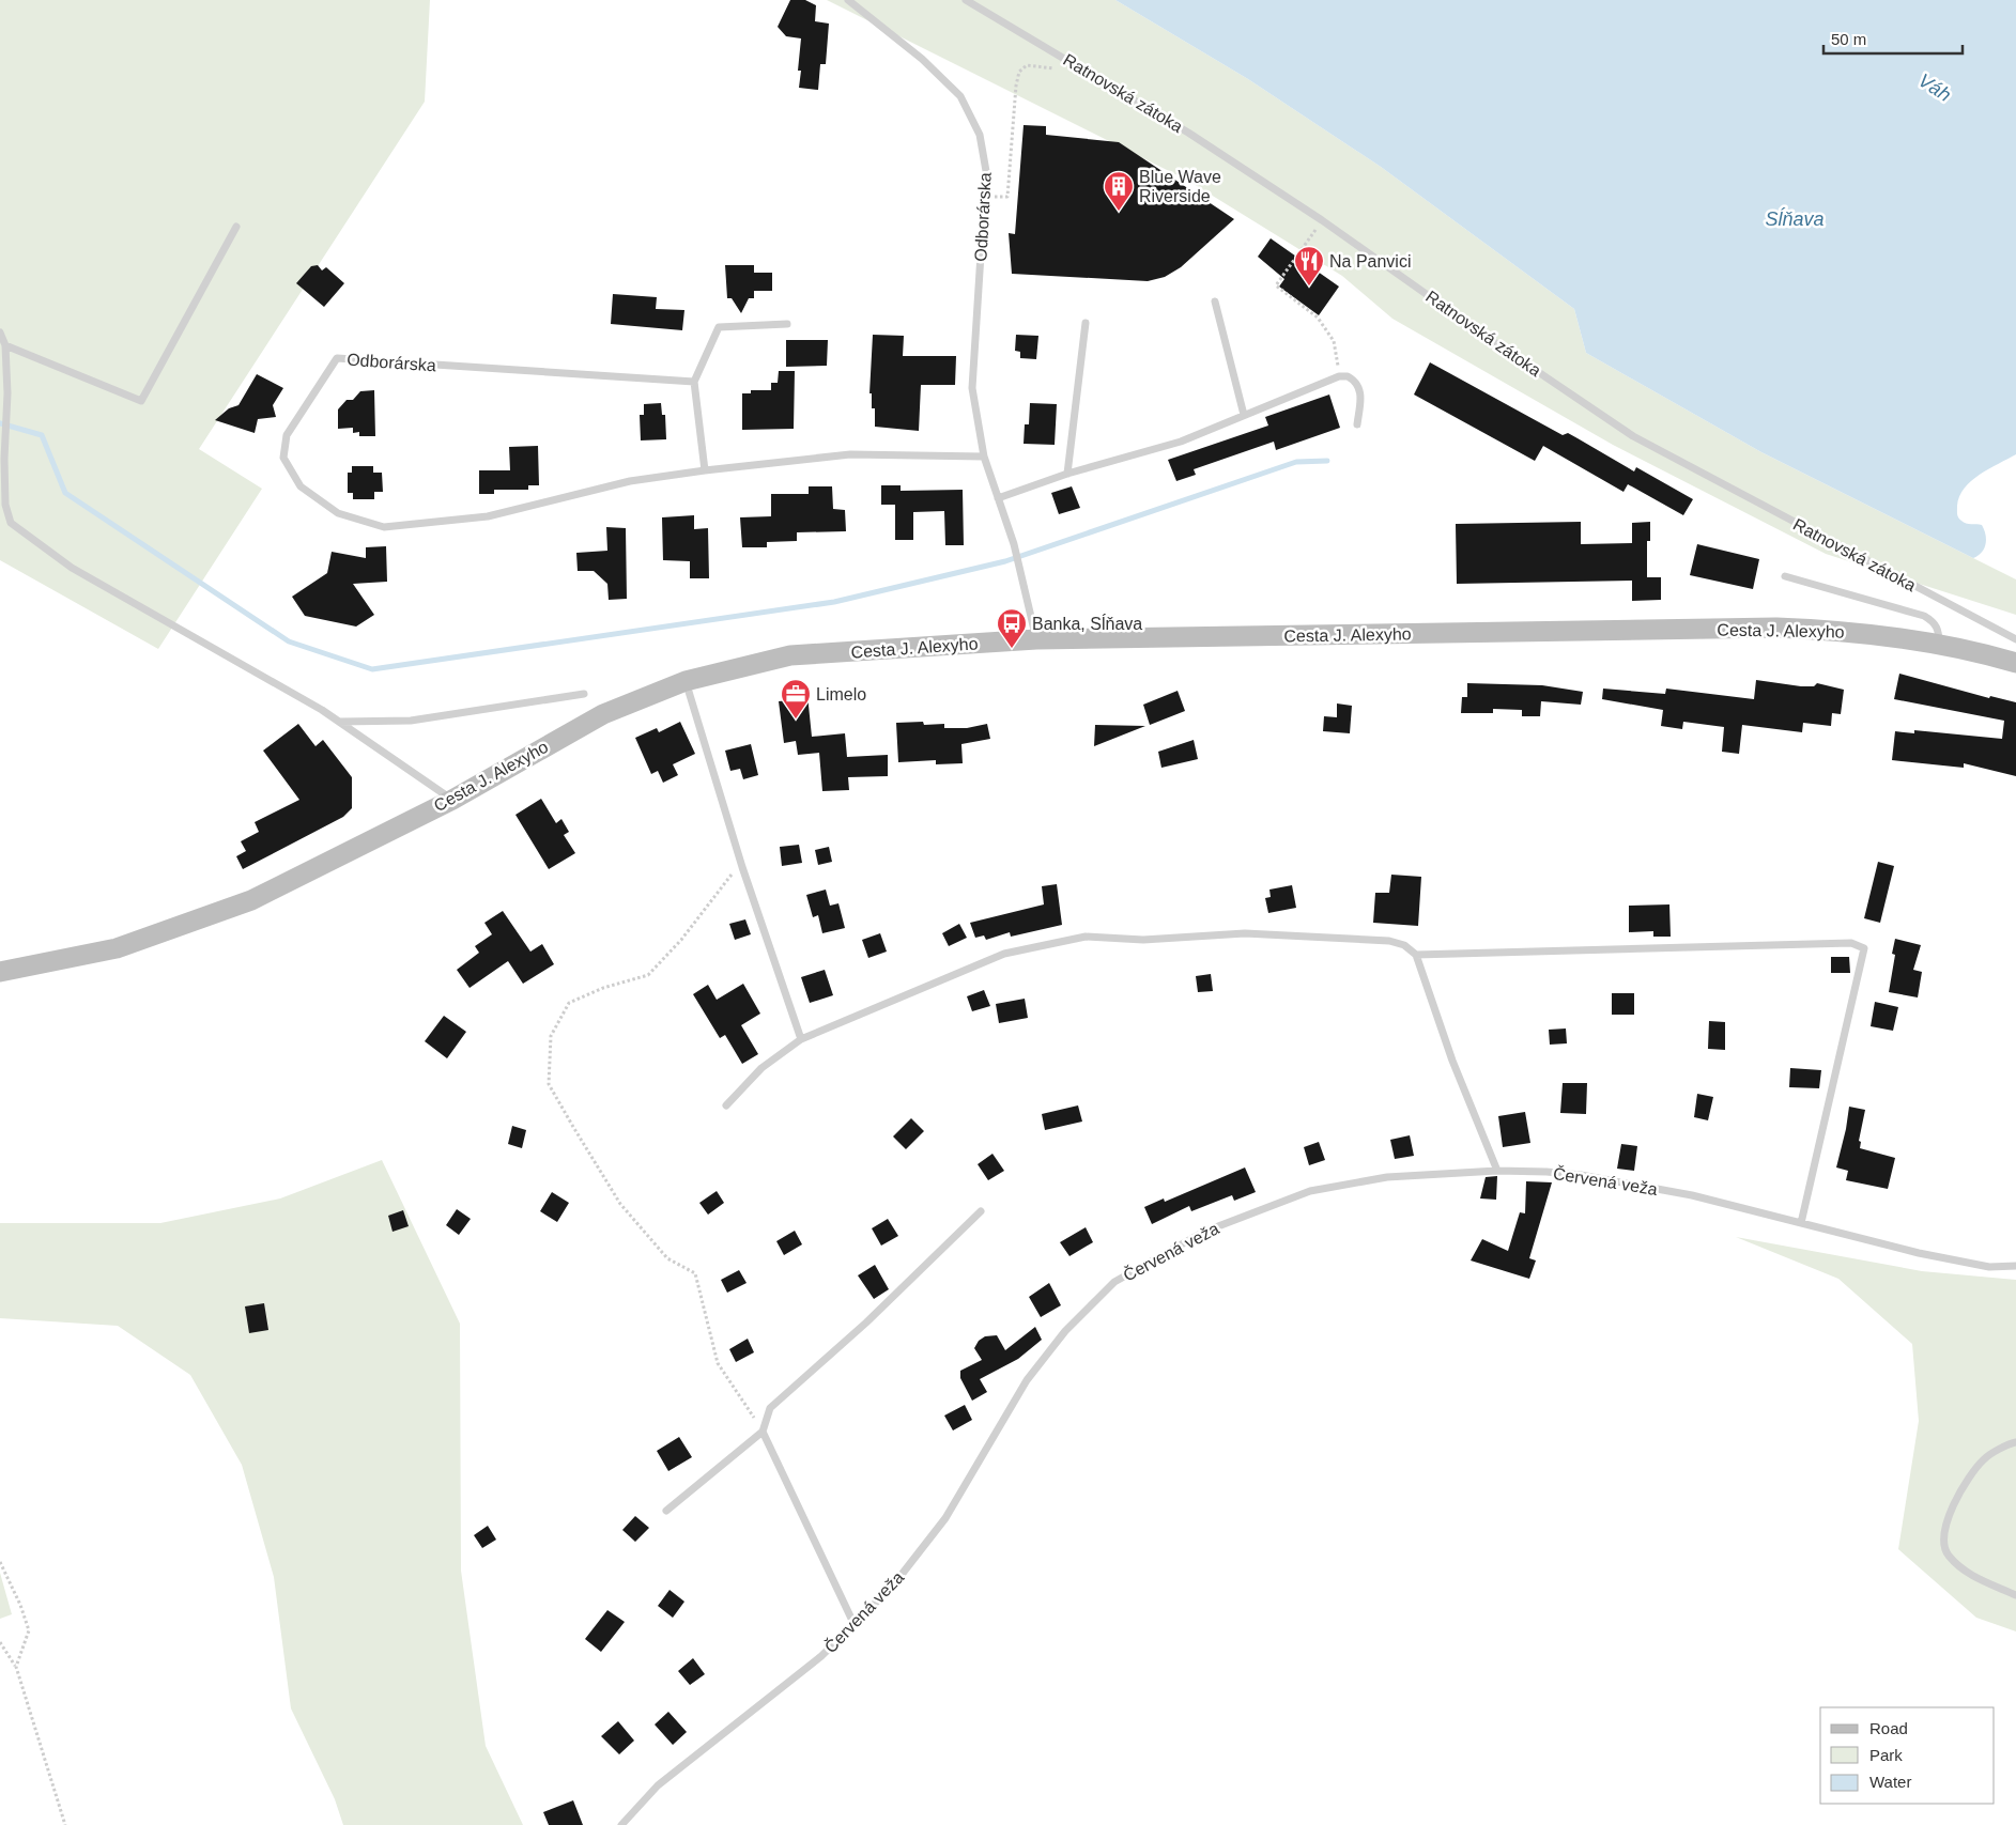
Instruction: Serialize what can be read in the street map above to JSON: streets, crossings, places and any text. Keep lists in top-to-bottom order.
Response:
{
  "streets": {
    "main road": ["Cesta J. Alexyho"],
    "lane": ["Ratnovská zátoka", "Odborárska", "Červená veža"]
  },
  "crossings": [
    ["Odborárska", "Cesta J. Alexyho"]
  ],
  "water": ["Váh", "Sĺňava"],
  "places": {
    "building": ["Blue Wave Riverside"],
    "restaurant": ["Na Panvici"],
    "bus stop": ["Banka, Sĺňava"],
    "office": ["Limelo"]
  },
  "legend": ["Road", "Park", "Water"],
  "scale_bar": "50 m"
}
